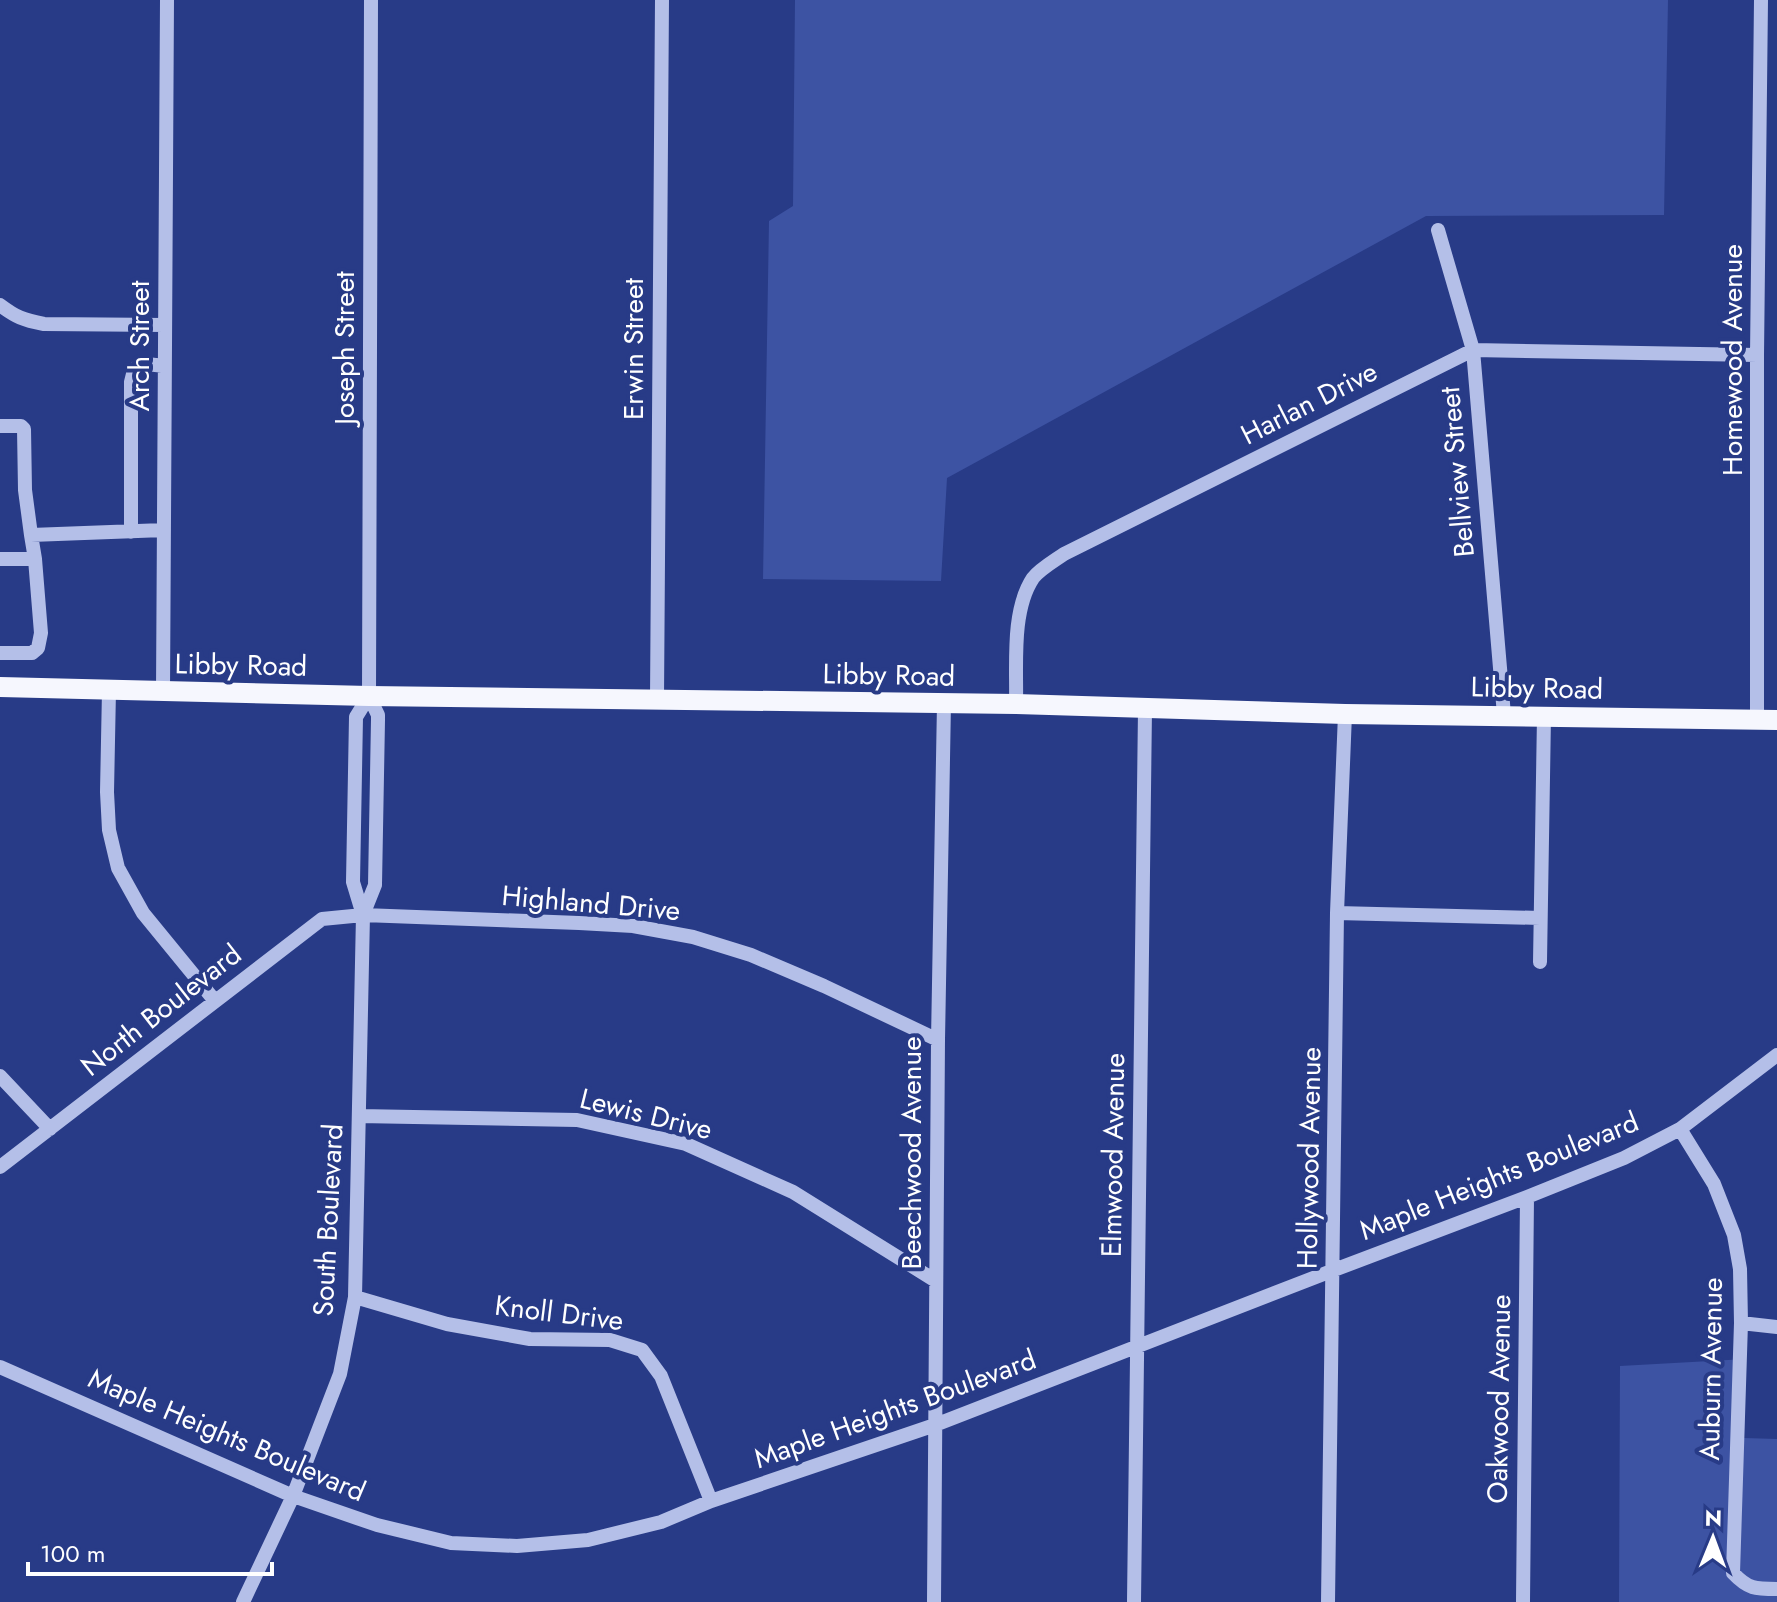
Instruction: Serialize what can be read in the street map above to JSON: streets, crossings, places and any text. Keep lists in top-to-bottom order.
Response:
{
  "streets": {
    "main road": ["Libby Road"],
    "street": [
      "Arch Street",
      "Joseph Street",
      "Erwin Street",
      "Homewood Avenue",
      "Harlan Drive",
      "Bellview Street",
      "Highland Drive",
      "North Boulevard",
      "Lewis Drive",
      "Beechwood Avenue",
      "Elmwood Avenue",
      "Hollywood Avenue",
      "Maple Heights Boulevard",
      "South Boulevard",
      "Knoll Drive",
      "Auburn Avenue",
      "Oakwood Avenue"
    ]
  },
  "crossings": [
    ["Arch Street", "Libby Road"],
    ["Joseph Street", "Libby Road"],
    ["Joseph Street", "South Boulevard"],
    ["Erwin Street", "Libby Road"],
    ["Homewood Avenue", "Harlan Drive"],
    ["Homewood Avenue", "Libby Road"],
    ["Harlan Drive", "Bellview Street"],
    ["Harlan Drive", "Libby Road"],
    ["Bellview Street", "Libby Road"],
    ["Libby Road", "Beechwood Avenue"],
    ["Libby Road", "Elmwood Avenue"],
    ["Libby Road", "Hollywood Avenue"],
    ["Libby Road", "South Boulevard"],
    ["Highland Drive", "North Boulevard"],
    ["Highland Drive", "Beechwood Avenue"],
    ["Highland Drive", "South Boulevard"],
    ["North Boulevard", "South Boulevard"],
    ["Lewis Drive", "Beechwood Avenue"],
    ["Lewis Drive", "South Boulevard"],
    ["Beechwood Avenue", "Maple Heights Boulevard"],
    ["Elmwood Avenue", "Maple Heights Boulevard"],
    ["Hollywood Avenue", "Maple Heights Boulevard"],
    ["Maple Heights Boulevard", "South Boulevard"],
    ["Maple Heights Boulevard", "Knoll Drive"],
    ["Maple Heights Boulevard", "Auburn Avenue"],
    ["Maple Heights Boulevard", "Oakwood Avenue"],
    ["South Boulevard", "Knoll Drive"]
  ],
  "scale_bar": "100 m",
  "north": "top"
}
